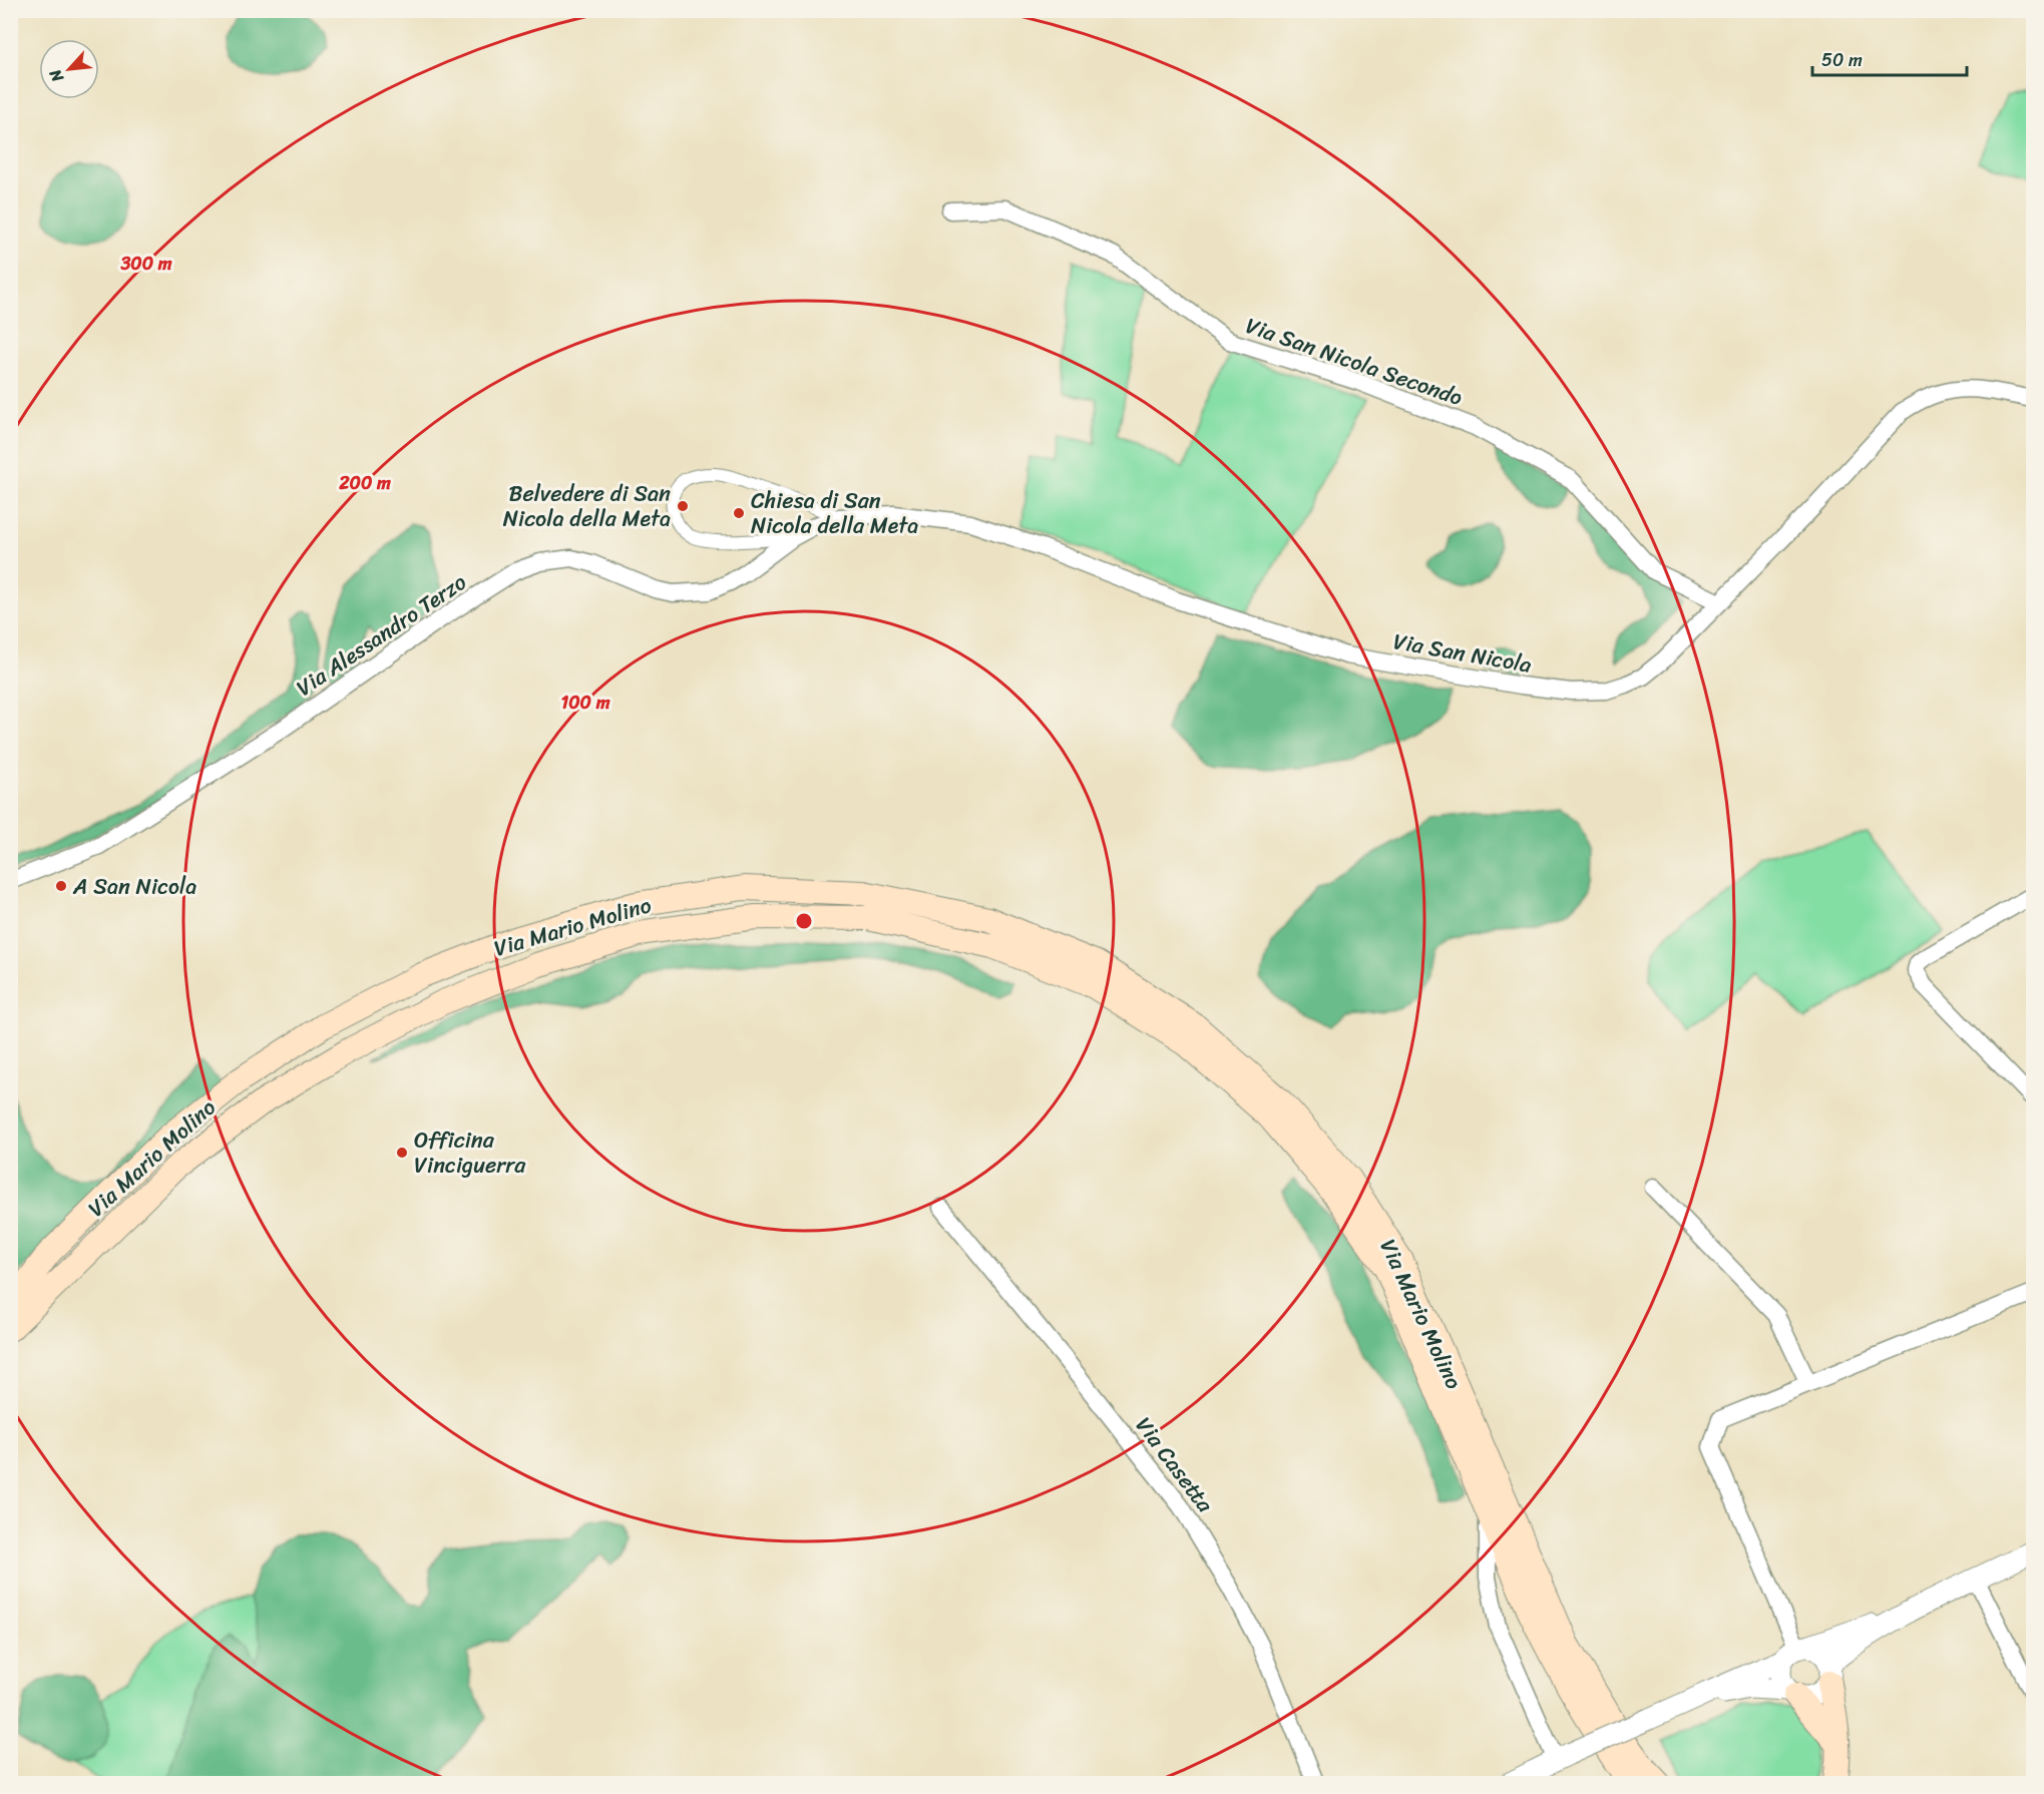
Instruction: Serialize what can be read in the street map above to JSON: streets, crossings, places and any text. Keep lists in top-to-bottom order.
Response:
{
  "streets": {
    "main road": ["Via Mario Molino"],
    "street": [
      "Via San Nicola Secondo",
      "Via Alessandro Terzo",
      "Via San Nicola",
      "Via Casetta"
    ]
  },
  "crossings": [
    ["Via San Nicola Secondo", "Via San Nicola"],
    ["Via Alessandro Terzo", "Via San Nicola"]
  ],
  "places": [
    "Belvedere di San Nicola della Meta",
    "Chiesa di San Nicola della Meta",
    "A San Nicola",
    "Officina Vinciguerra"
  ],
  "scale_bar": "50 m",
  "north": "bottom left",
  "rings": ["300 m", "200 m", "100 m"]
}
